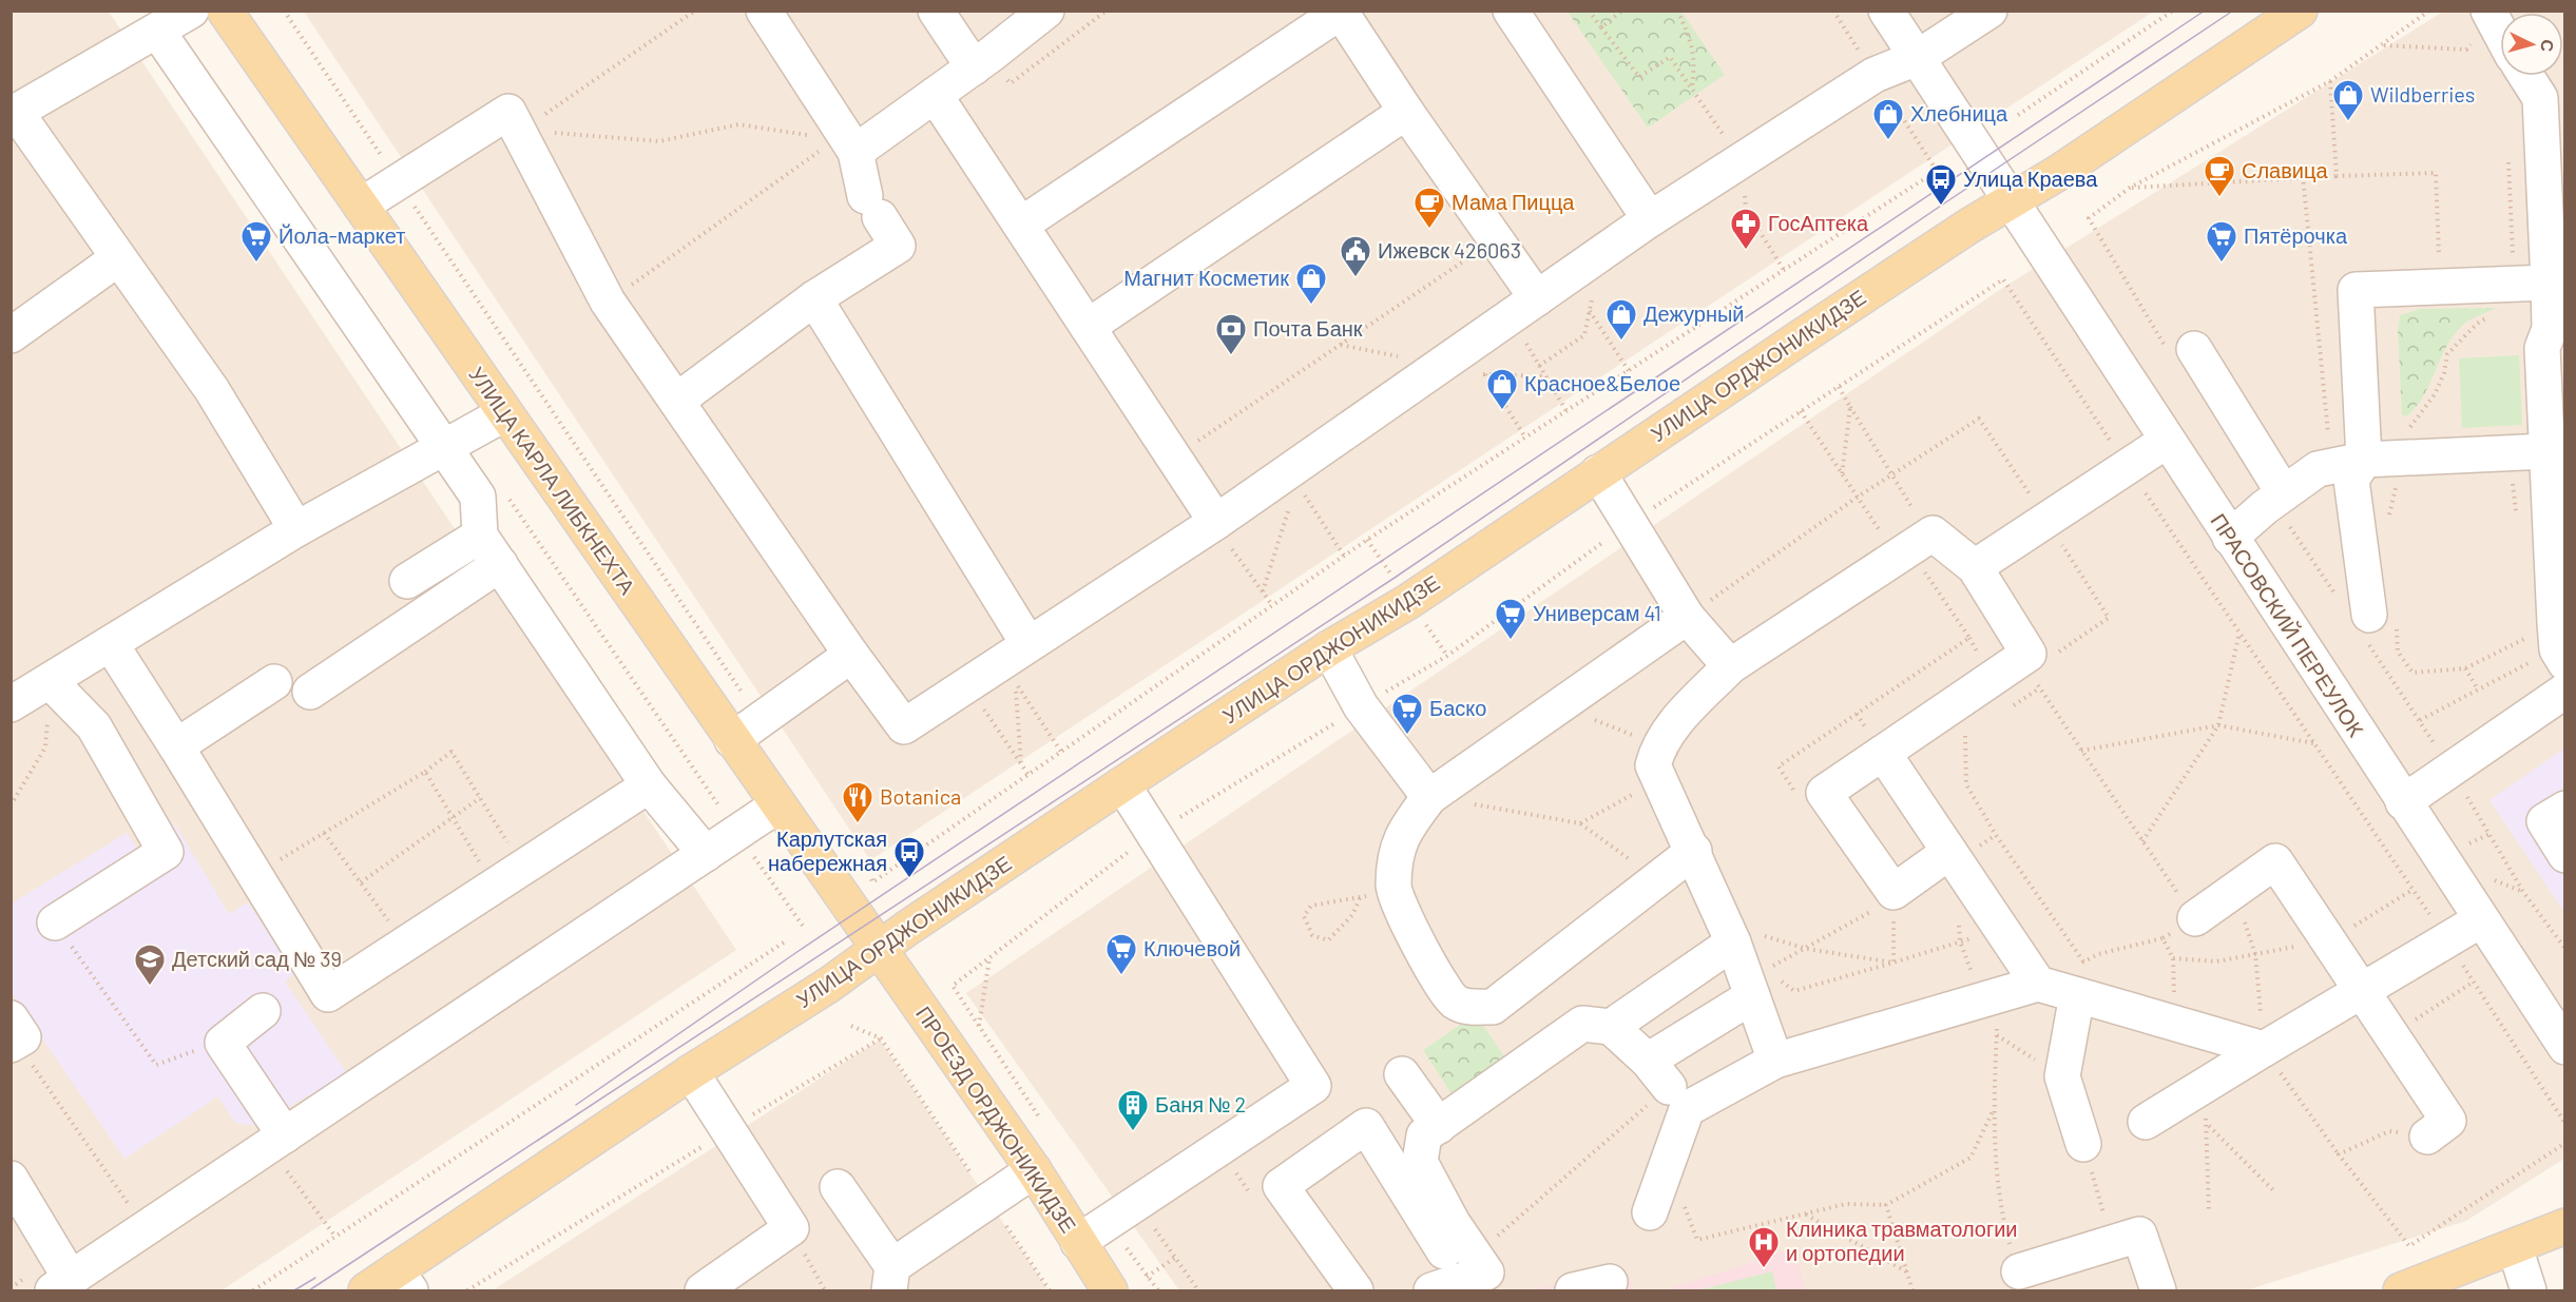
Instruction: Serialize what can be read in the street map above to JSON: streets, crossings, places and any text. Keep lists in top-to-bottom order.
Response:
{
  "streets": {
    "main road": ["УЛИЦА ОРДЖОНИКИДЗЕ", "УЛИЦА КАРЛА ЛИБКНЕХТА", "ПРОЕЗД ОРДЖОНИКИДЗЕ"],
    "street": ["ПРАСОВСКИЙ ПЕРЕУЛОК"]
  },
  "crossings": [
    ["УЛИЦА ОРДЖОНИКИДЗЕ", "УЛИЦА КАРЛА ЛИБКНЕХТА"],
    ["УЛИЦА ОРДЖОНИКИДЗЕ", "ПРАСОВСКИЙ ПЕРЕУЛОК"],
    ["УЛИЦА ОРДЖОНИКИДЗЕ", "ПРОЕЗД ОРДЖОНИКИДЗЕ"],
    ["УЛИЦА КАРЛА ЛИБКНЕХТА", "ПРОЕЗД ОРДЖОНИКИДЗЕ"]
  ],
  "places": {
    "shop": [
      "Wildberries",
      "Хлебница",
      "Магнит Косметик",
      "Дежурный",
      "Красное&Белое"
    ],
    "cafe": ["Славица", "Мама Пицца"],
    "bus stop": ["Улица Краева", "Карлутская набережная"],
    "pharmacy": ["ГосАптека"],
    "supermarket": [
      "Йола-маркет",
      "Пятёрочка",
      "Универсам 41",
      "Баско",
      "Ключевой"
    ],
    "public building": ["Ижевск 426063"],
    "bank": ["Почта Банк"],
    "restaurant": ["Botanica"],
    "school or university": ["Детский сад № 39"],
    "building": ["Баня № 2"],
    "hospital": ["Клиника травматологии и ортопедии"]
  },
  "north": "right"
}
